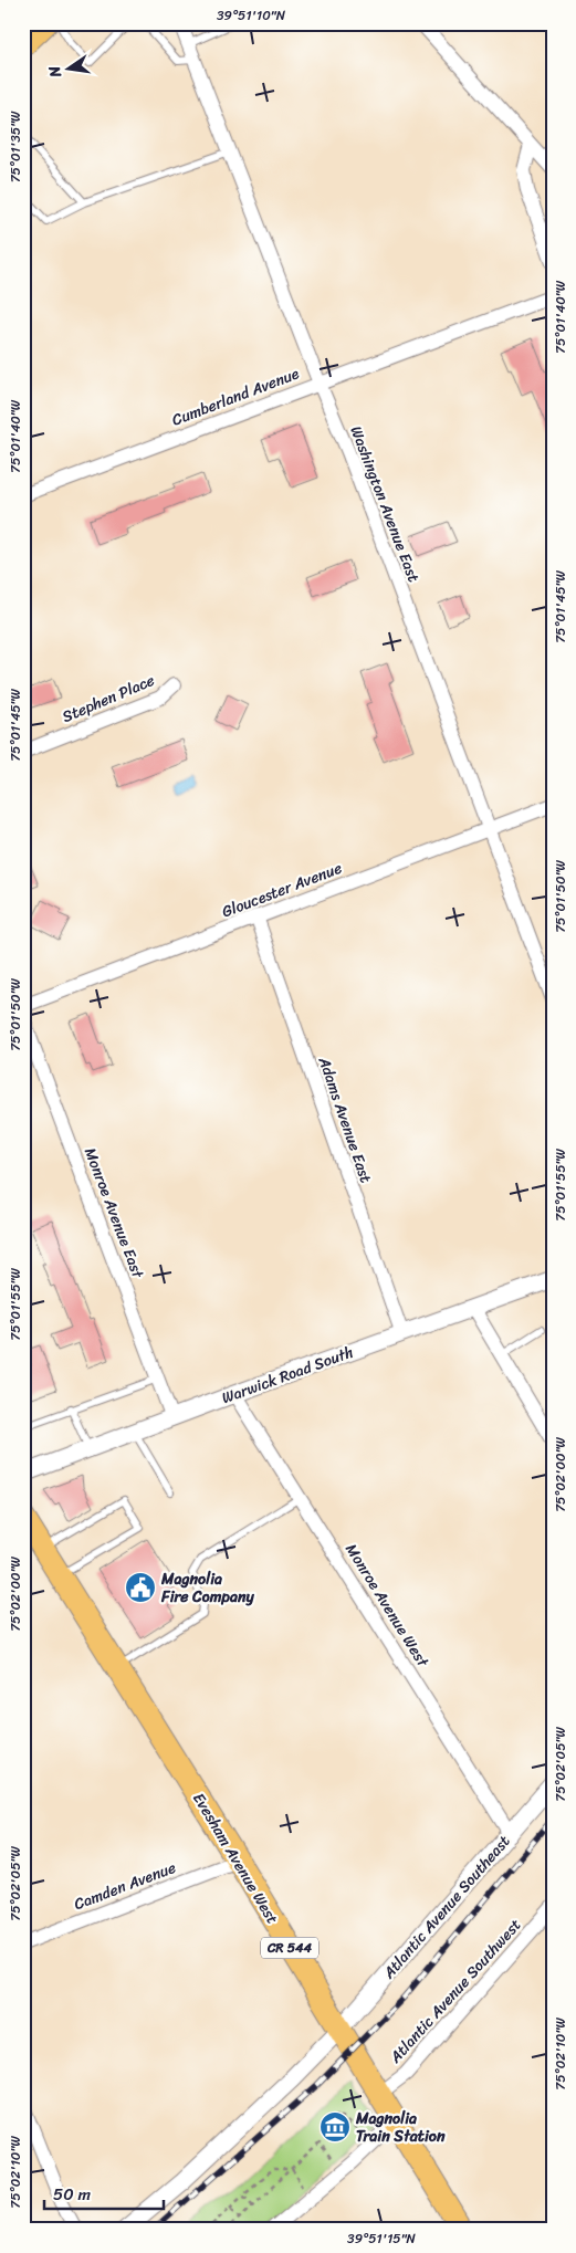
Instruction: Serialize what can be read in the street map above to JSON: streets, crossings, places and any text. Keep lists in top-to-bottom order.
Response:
{
  "streets": {
    "main road": ["Evesham Avenue West", "CR 544"],
    "street": [
      "Cumberland Avenue",
      "Washington Avenue East",
      "Stephen Place",
      "Gloucester Avenue",
      "Adams Avenue East",
      "Monroe Avenue East",
      "Warwick Road South",
      "Monroe Avenue West",
      "Camden Avenue",
      "Atlantic Avenue Southeast",
      "Atlantic Avenue Southwest"
    ]
  },
  "crossings": [
    ["Cumberland Avenue", "Washington Avenue East"],
    ["Washington Avenue East", "Gloucester Avenue"],
    ["Gloucester Avenue", "Adams Avenue East"],
    ["Adams Avenue East", "Warwick Road South"],
    ["Monroe Avenue East", "Warwick Road South"],
    ["Warwick Road South", "Monroe Avenue West"],
    ["Monroe Avenue West", "Atlantic Avenue Southeast"],
    ["Evesham Avenue West", "Camden Avenue"],
    ["Evesham Avenue West", "Atlantic Avenue Southeast"],
    ["Evesham Avenue West", "Atlantic Avenue Southwest"]
  ],
  "places": {
    "public building": ["Magnolia Fire Company"],
    "museum": ["Magnolia Train Station"]
  },
  "scale_bar": "50 m",
  "north": "left",
  "coordinates": [
    "39°51'10\"N",
    "75°01'35\"W",
    "75°01'40\"W",
    "75°01'45\"W",
    "75°01'50\"W",
    "75°01'55\"W",
    "75°02'00\"W",
    "75°02'05\"W",
    "75°02'10\"W",
    "39°51'15\"N"
  ]
}
